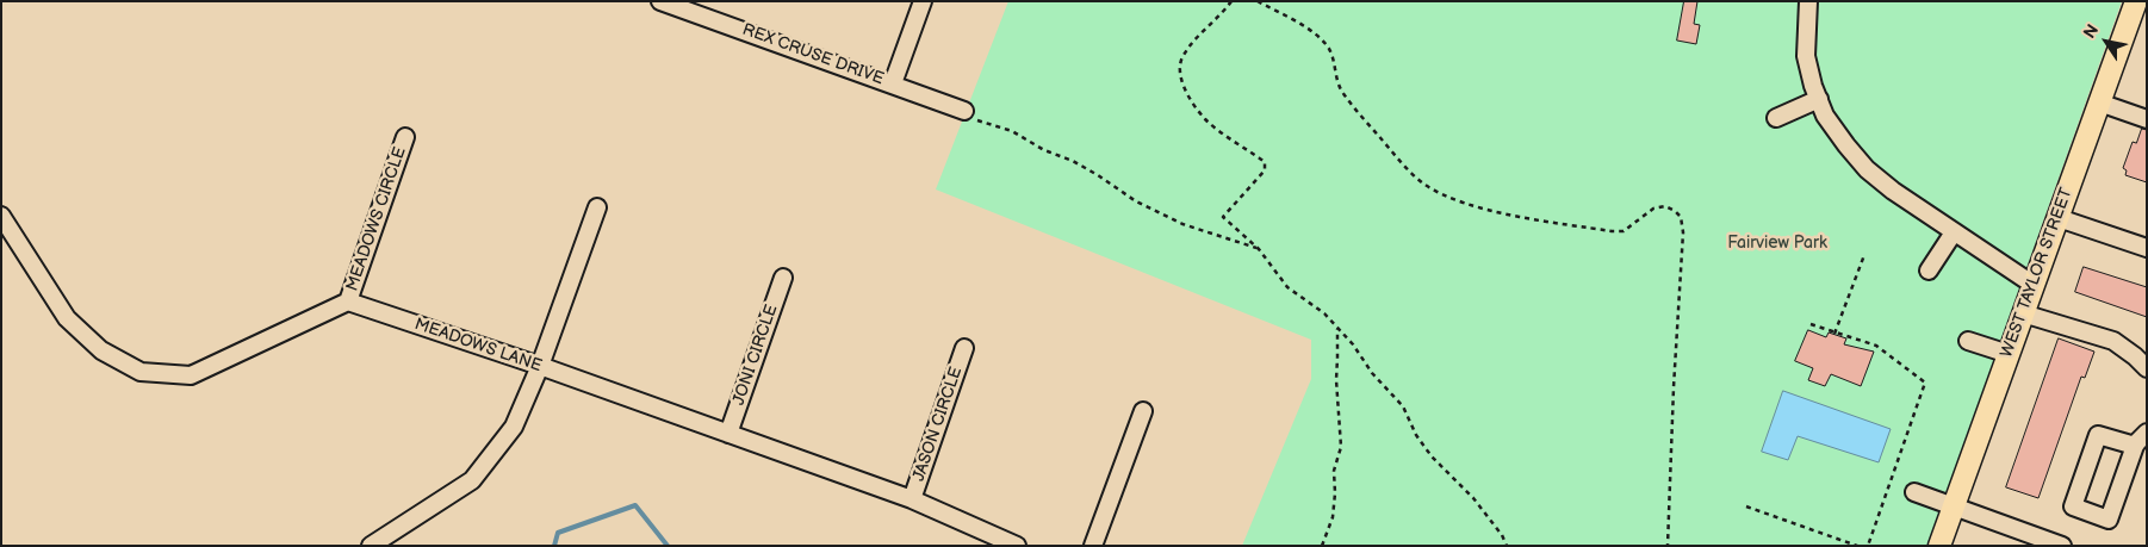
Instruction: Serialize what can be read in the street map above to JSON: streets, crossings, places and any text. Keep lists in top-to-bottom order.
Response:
{
  "streets": {
    "main road": ["WEST TAYLOR STREET"],
    "street": [
      "REX CRUSE DRIVE",
      "MEADOWS CIRCLE",
      "MEADOWS LANE",
      "JONI CIRCLE",
      "JASON CIRCLE"
    ]
  },
  "crossings": [
    ["MEADOWS CIRCLE", "MEADOWS LANE"],
    ["MEADOWS LANE", "JONI CIRCLE"],
    ["MEADOWS LANE", "JASON CIRCLE"]
  ],
  "parks": ["Fairview Park"],
  "north": "top left"
}
